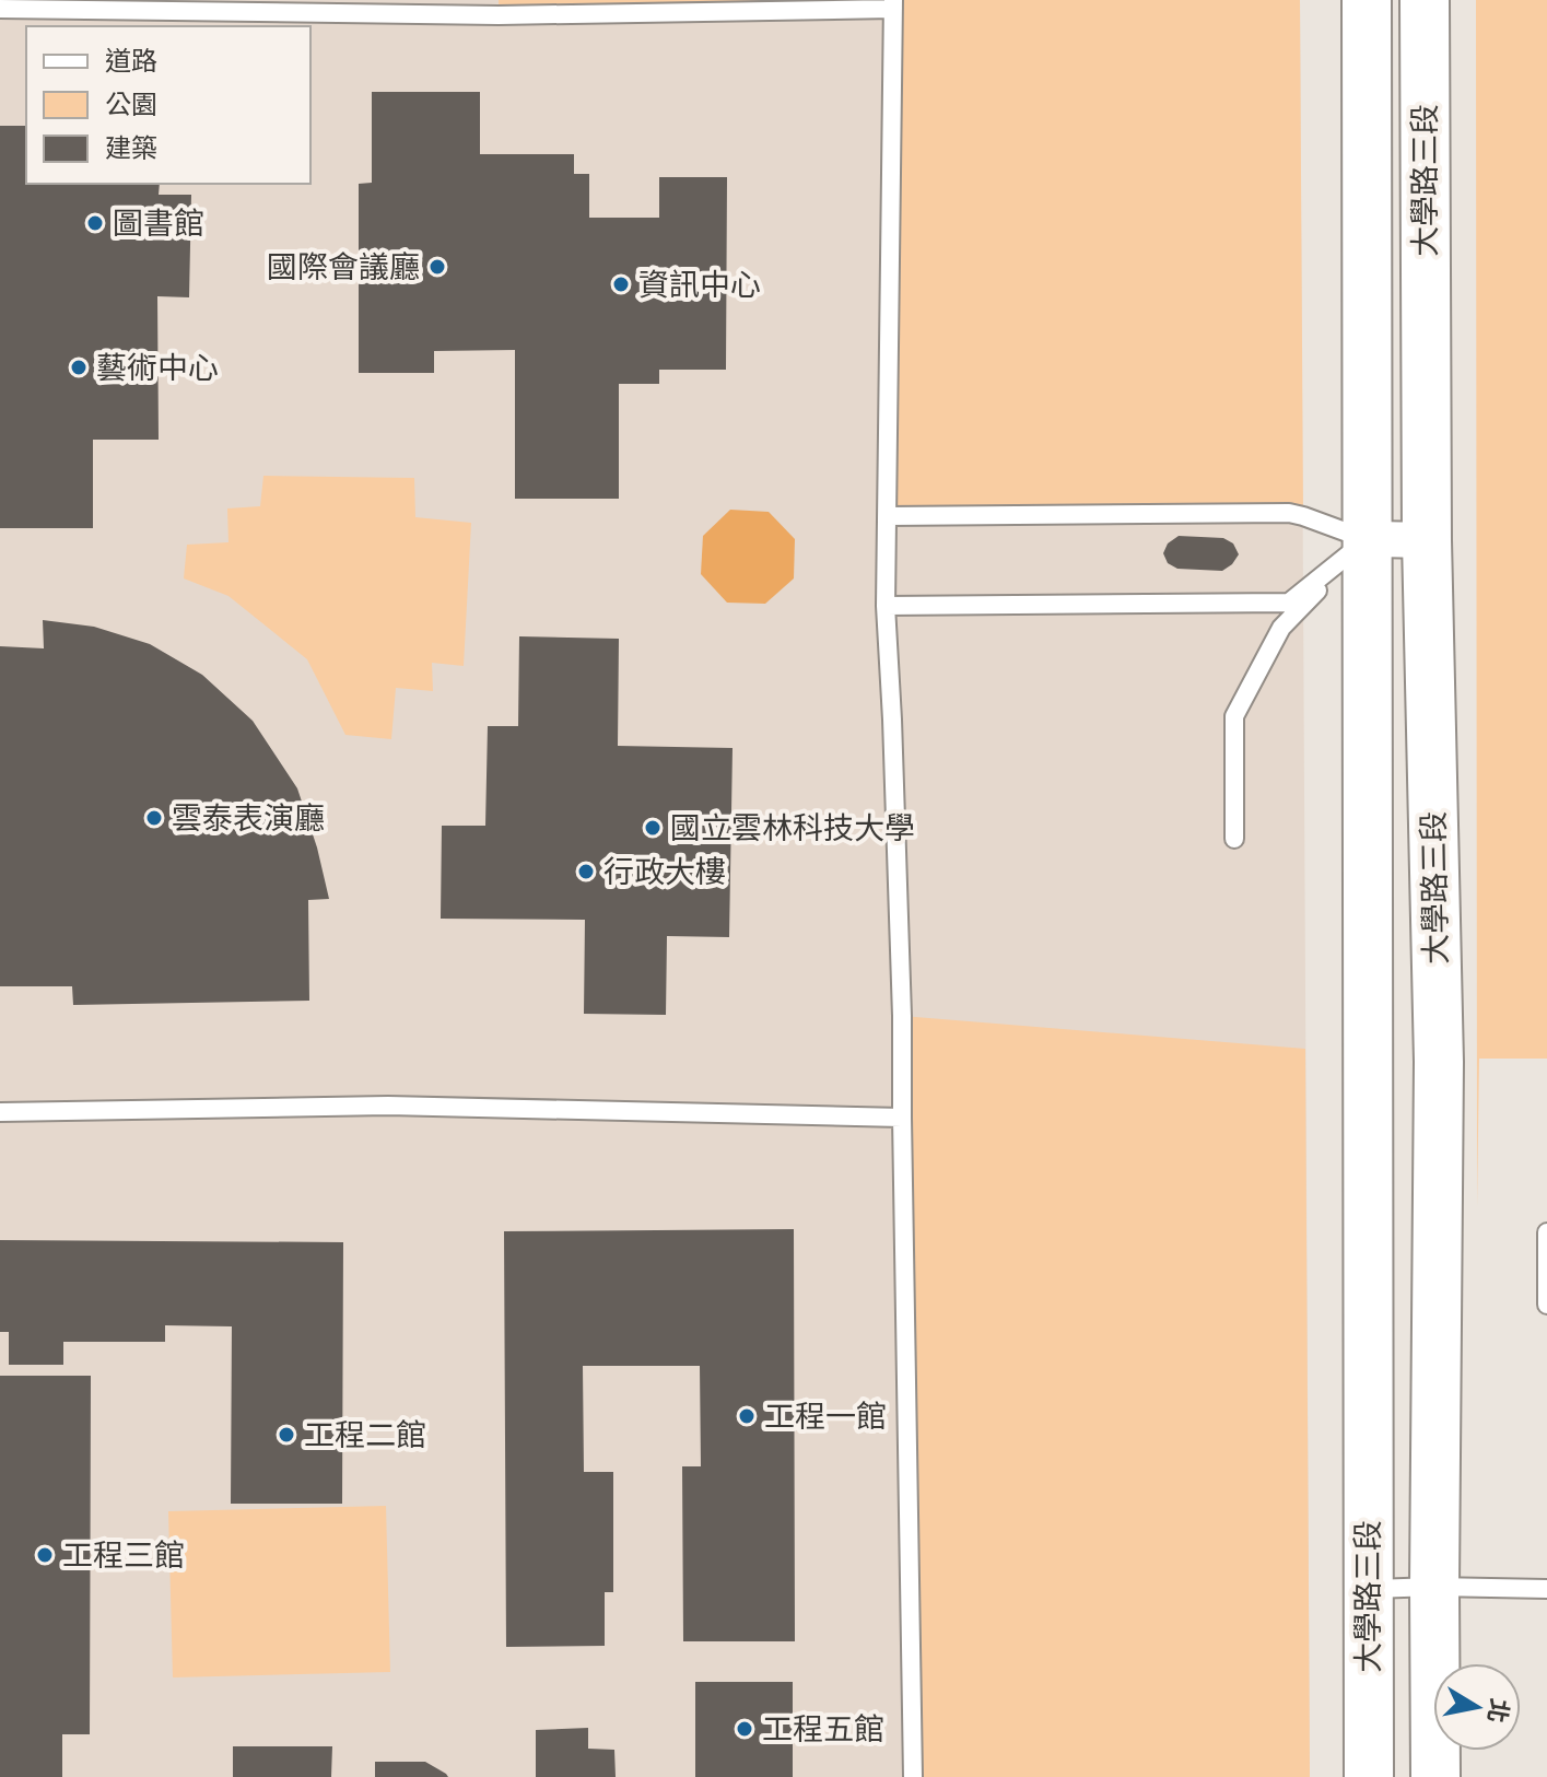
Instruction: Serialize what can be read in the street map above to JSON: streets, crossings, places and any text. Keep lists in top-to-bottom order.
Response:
{
  "streets": {
    "street": ["大學路三段"]
  },
  "places": [
    "圖書館",
    "國際會議廳",
    "資訊中心",
    "藝術中心",
    "雲泰表演廳",
    "國立雲林科技大學",
    "行政大樓",
    "工程一館",
    "工程二館",
    "工程三館",
    "工程五館"
  ],
  "legend": ["道路", "公園", "建築"],
  "north": "right"
}
